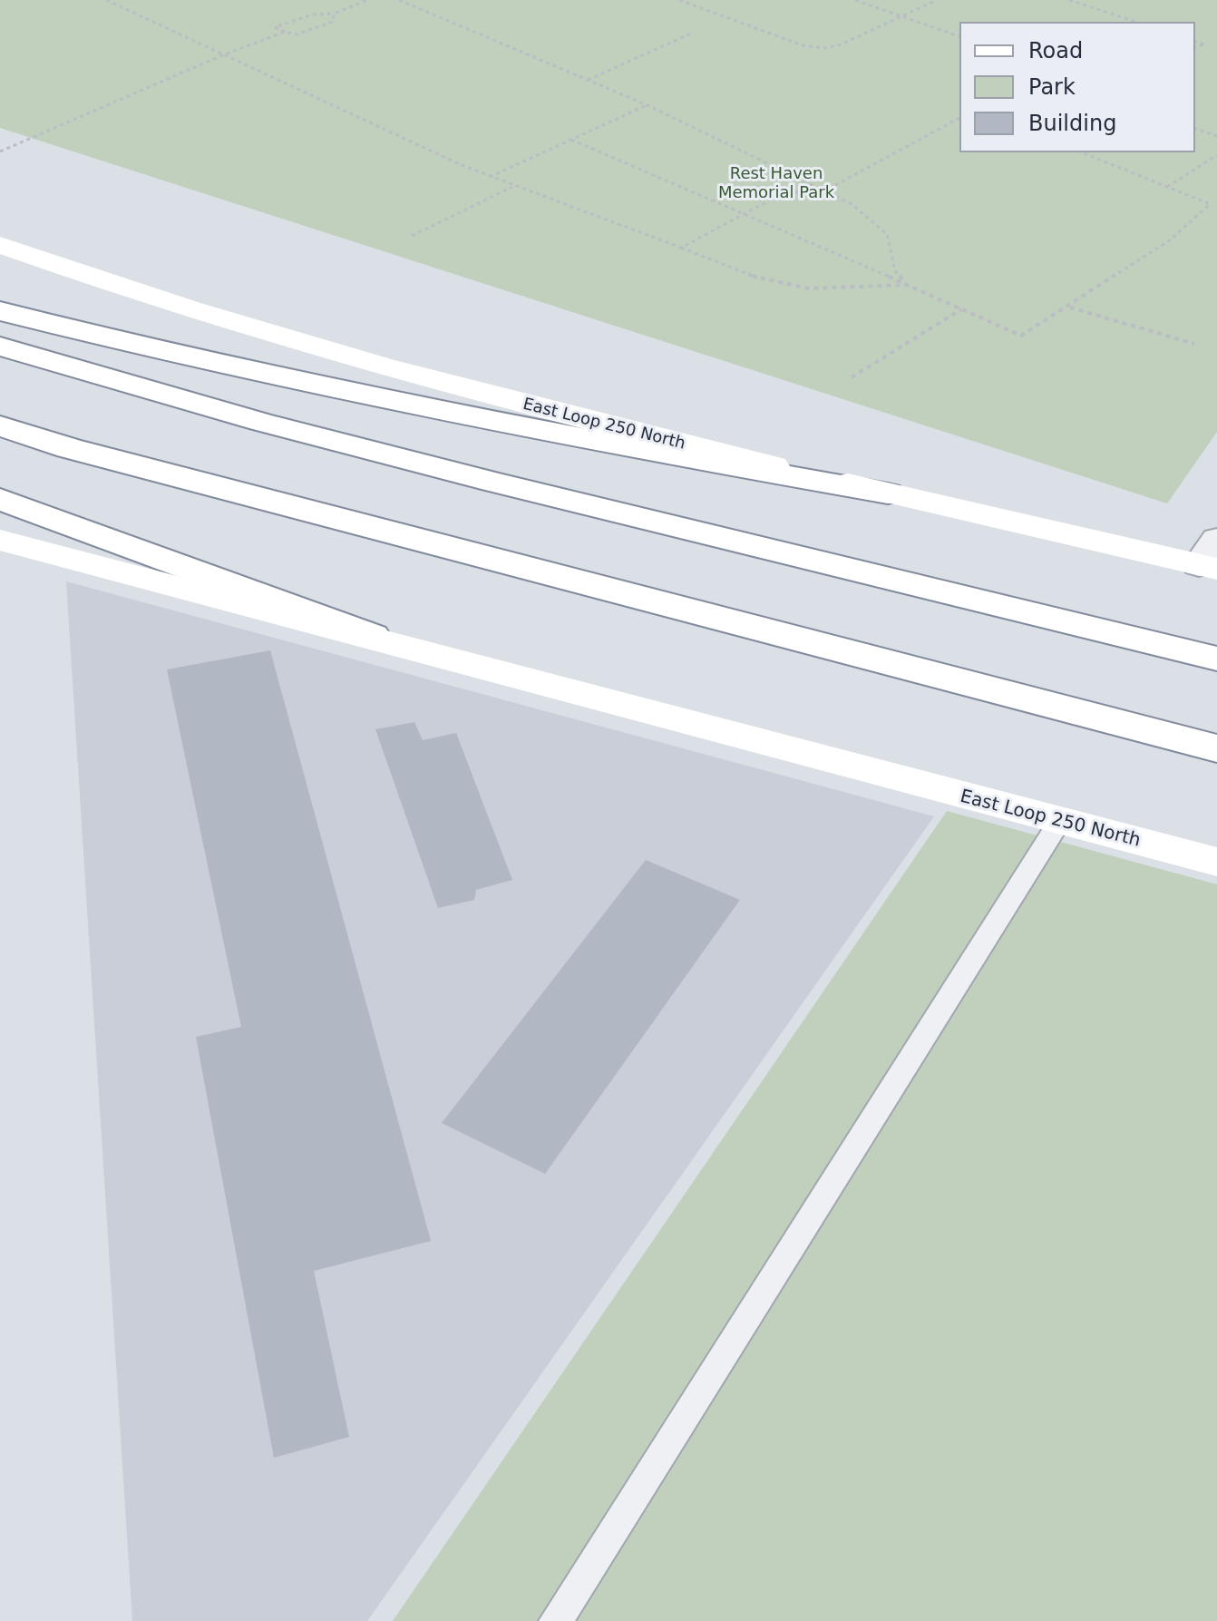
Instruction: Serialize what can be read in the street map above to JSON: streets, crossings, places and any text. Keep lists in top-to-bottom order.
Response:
{
  "streets": {
    "main road": ["East Loop 250 North"]
  },
  "parks": ["Rest Haven Memorial Park"],
  "legend": ["Road", "Park", "Building"]
}
